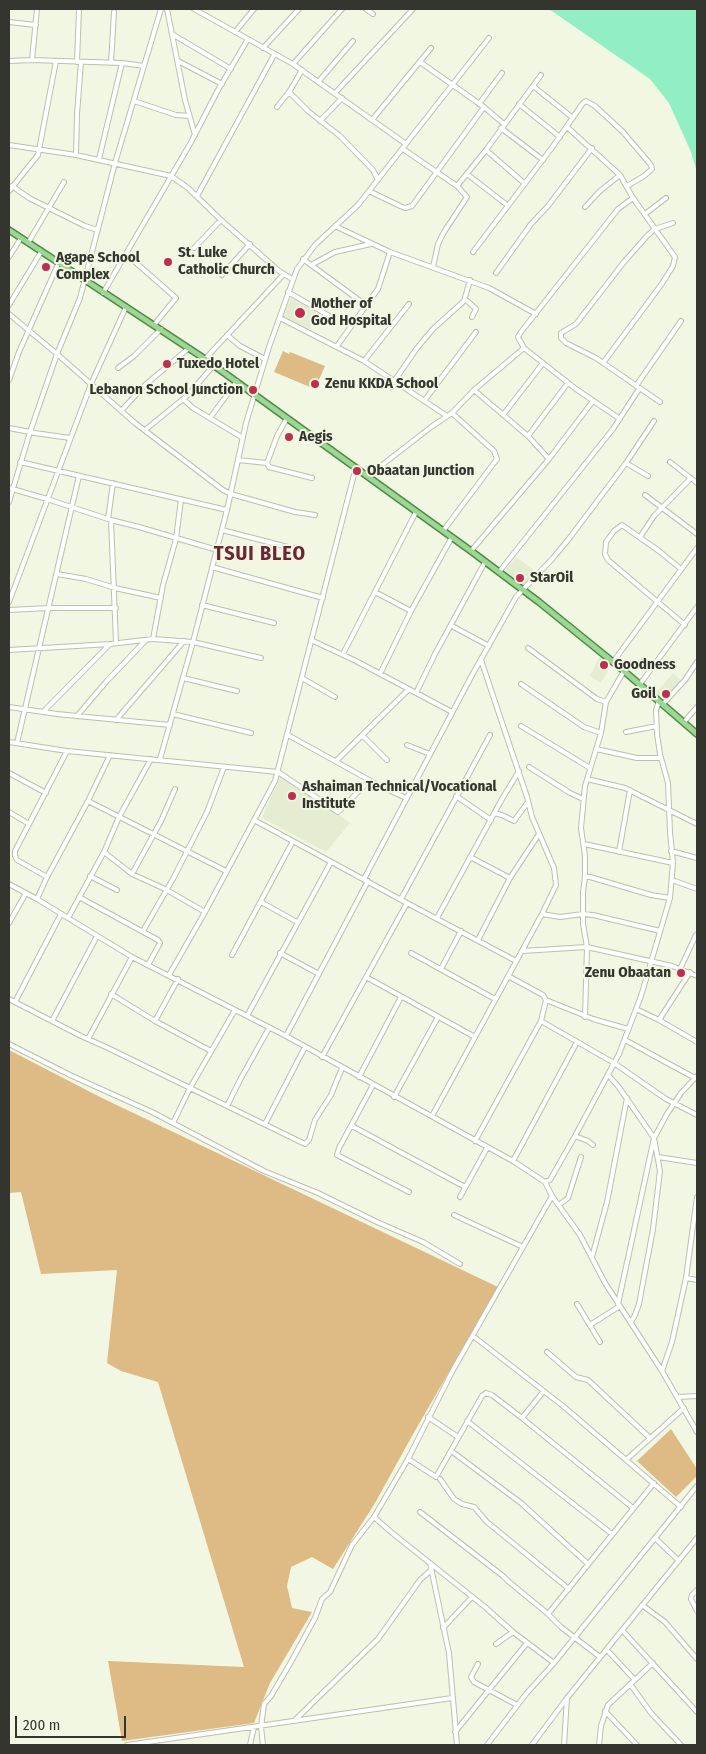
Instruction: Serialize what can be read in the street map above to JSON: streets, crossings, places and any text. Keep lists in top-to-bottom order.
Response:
{
  "districts": ["TSUI BLEO"],
  "places": [
    "St. Luke Catholic Church",
    "Agape School Complex",
    "Mother of God Hospital",
    "Tuxedo Hotel",
    "Zenu KKDA School",
    "Lebanon School Junction",
    "Aegis",
    "Obaatan Junction",
    "StarOil",
    "Goodness",
    "Goil",
    "Ashaiman Technical/Vocational Institute",
    "Zenu Obaatan"
  ],
  "scale_bar": "200 m"
}
